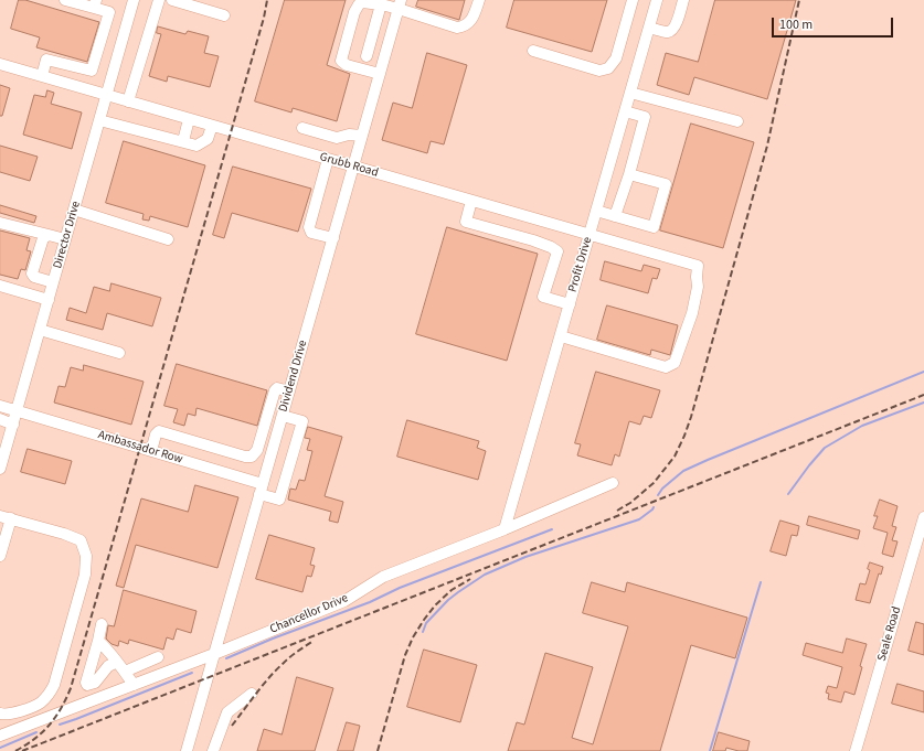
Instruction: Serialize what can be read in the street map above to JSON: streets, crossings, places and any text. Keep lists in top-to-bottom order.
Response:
{
  "streets": {
    "street": [
      "Grubb Road",
      "Director Drive",
      "Profit Drive",
      "Dividend Drive",
      "Ambassador Row",
      "Chancellor Drive",
      "Seale Road"
    ]
  },
  "crossings": [
    ["Grubb Road", "Director Drive"],
    ["Grubb Road", "Profit Drive"],
    ["Grubb Road", "Dividend Drive"],
    ["Director Drive", "Ambassador Row"],
    ["Profit Drive", "Chancellor Drive"],
    ["Dividend Drive", "Ambassador Row"],
    ["Dividend Drive", "Chancellor Drive"]
  ],
  "scale_bar": "100 m"
}
